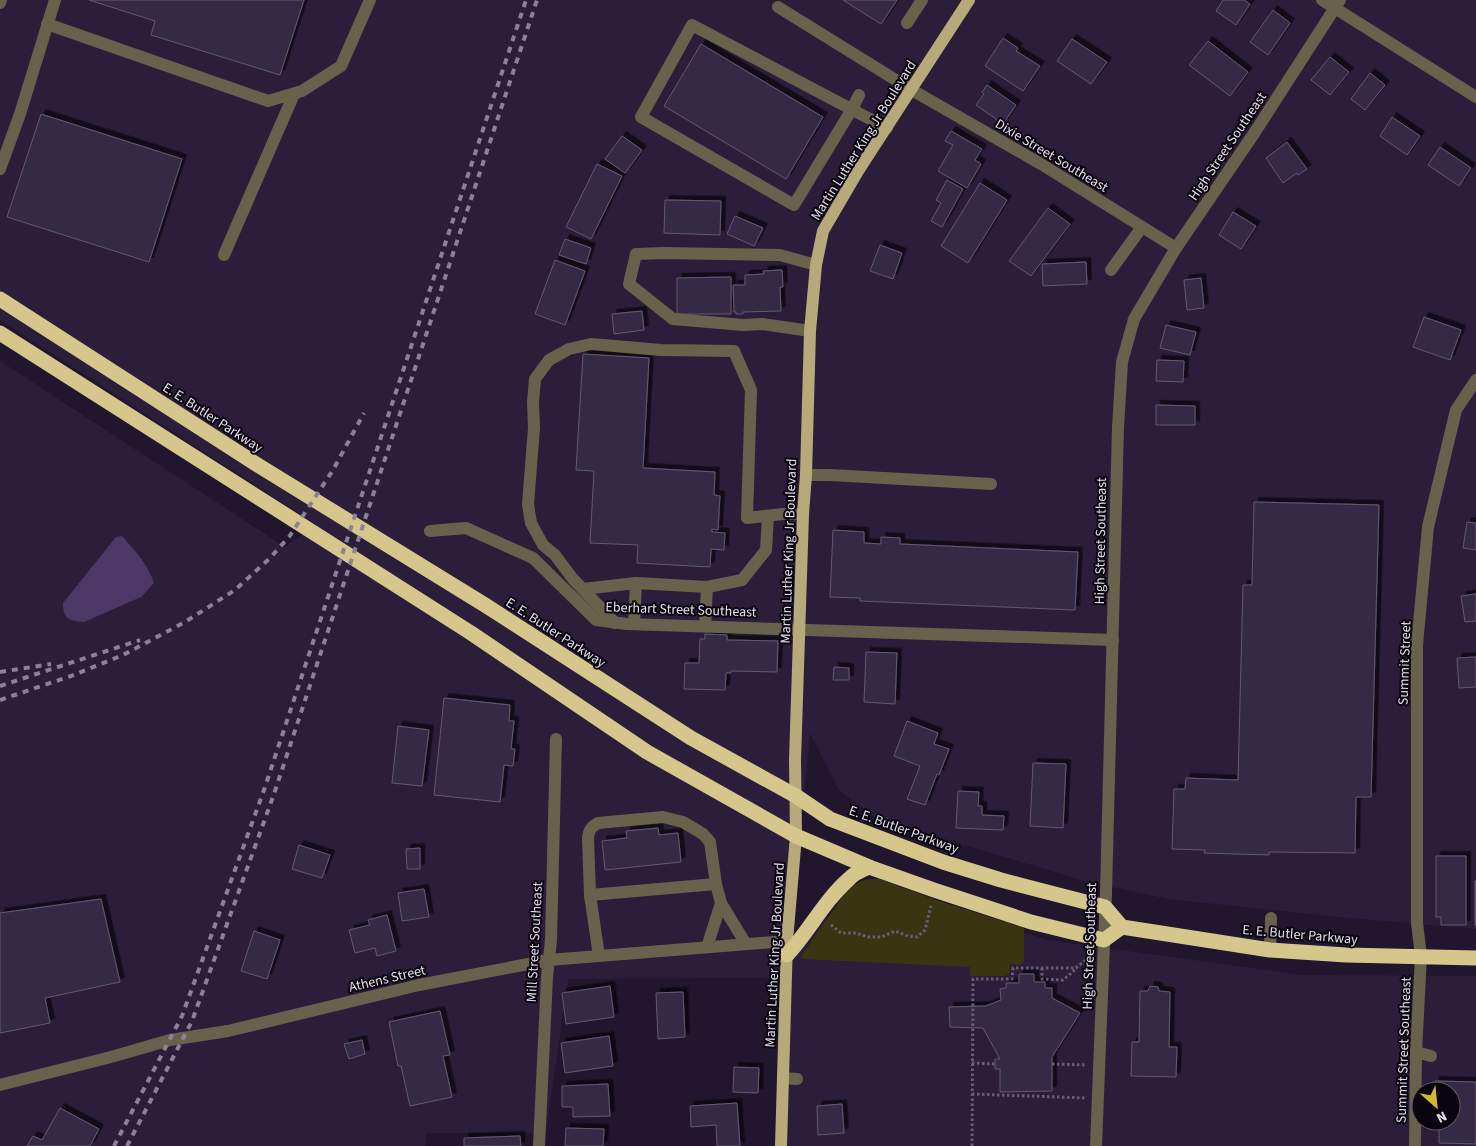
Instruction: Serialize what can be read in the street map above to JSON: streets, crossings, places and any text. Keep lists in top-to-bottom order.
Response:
{
  "streets": {
    "highway": ["E. E. Butler Parkway"],
    "main road": ["Martin Luther King Jr Boulevard"],
    "street": [
      "High Street Southeast",
      "Dixie Street Southeast",
      "Eberhart Street Southeast",
      "Summit Street",
      "Mill Street Southeast",
      "Athens Street",
      "Summit Street Southeast"
    ]
  },
  "crossings": [
    ["Martin Luther King Jr Boulevard", "Dixie Street Southeast"],
    ["Martin Luther King Jr Boulevard", "E. E. Butler Parkway"],
    ["Martin Luther King Jr Boulevard", "Eberhart Street Southeast"],
    ["Martin Luther King Jr Boulevard", "Athens Street"],
    ["High Street Southeast", "Dixie Street Southeast"],
    ["High Street Southeast", "E. E. Butler Parkway"],
    ["High Street Southeast", "Eberhart Street Southeast"],
    ["E. E. Butler Parkway", "Summit Street"],
    ["E. E. Butler Parkway", "Summit Street Southeast"],
    ["Summit Street", "Summit Street Southeast"],
    ["Mill Street Southeast", "Athens Street"]
  ],
  "north": "bottom right"
}
